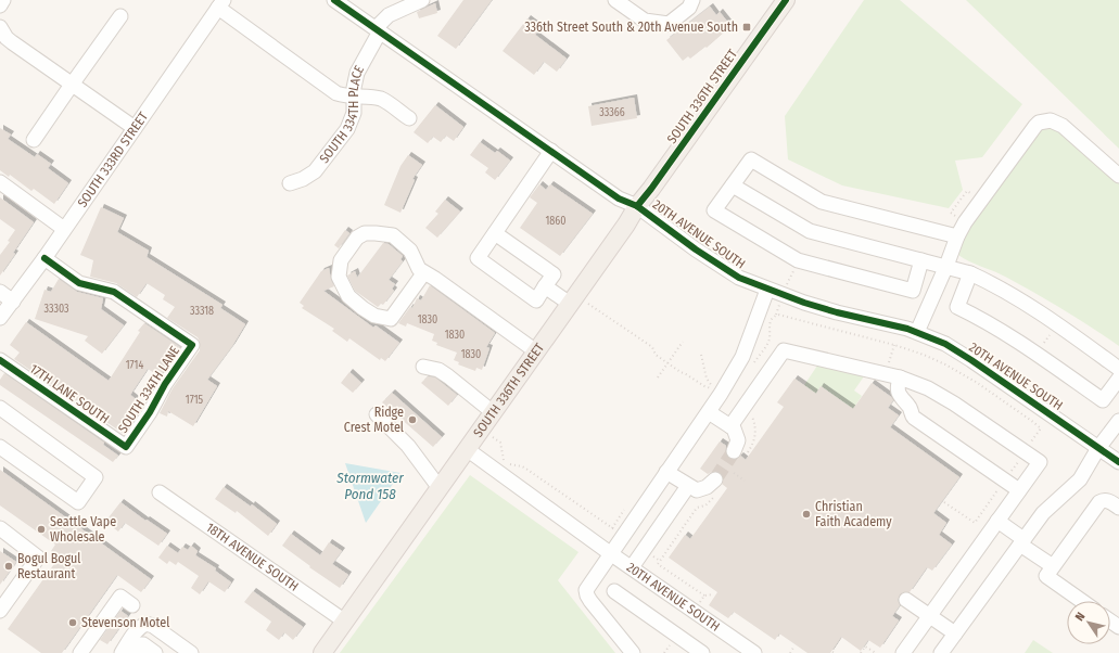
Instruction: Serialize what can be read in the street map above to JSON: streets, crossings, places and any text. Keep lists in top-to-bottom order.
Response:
{
  "streets": {
    "main road": ["SOUTH 336TH STREET"],
    "street": [
      "SOUTH 334TH PLACE",
      "SOUTH 333RD STREET",
      "20TH AVENUE SOUTH",
      "SOUTH 334TH LANE",
      "17TH LANE SOUTH",
      "18TH AVENUE SOUTH"
    ]
  },
  "crossings": [
    ["SOUTH 336TH STREET", "20TH AVENUE SOUTH"],
    ["SOUTH 336TH STREET", "18TH AVENUE SOUTH"],
    ["SOUTH 334TH PLACE", "20TH AVENUE SOUTH"],
    ["SOUTH 333RD STREET", "SOUTH 334TH LANE"],
    ["SOUTH 334TH LANE", "17TH LANE SOUTH"]
  ],
  "water": ["Stormwater Pond 158"],
  "places": {
    "transit": ["336th Street South & 20th Avenue South"],
    "other": [
      "Ridge Crest Motel",
      "Christian Faith Academy",
      "Seattle Vape Wholesale",
      "Bogul Bogul Restaurant",
      "Stevenson Motel"
    ]
  },
  "house_numbers": [
    "33366",
    "1860",
    "33303",
    "33318",
    "1830",
    "1830",
    "1830",
    "1714",
    "1715"
  ],
  "north": "top left"
}
